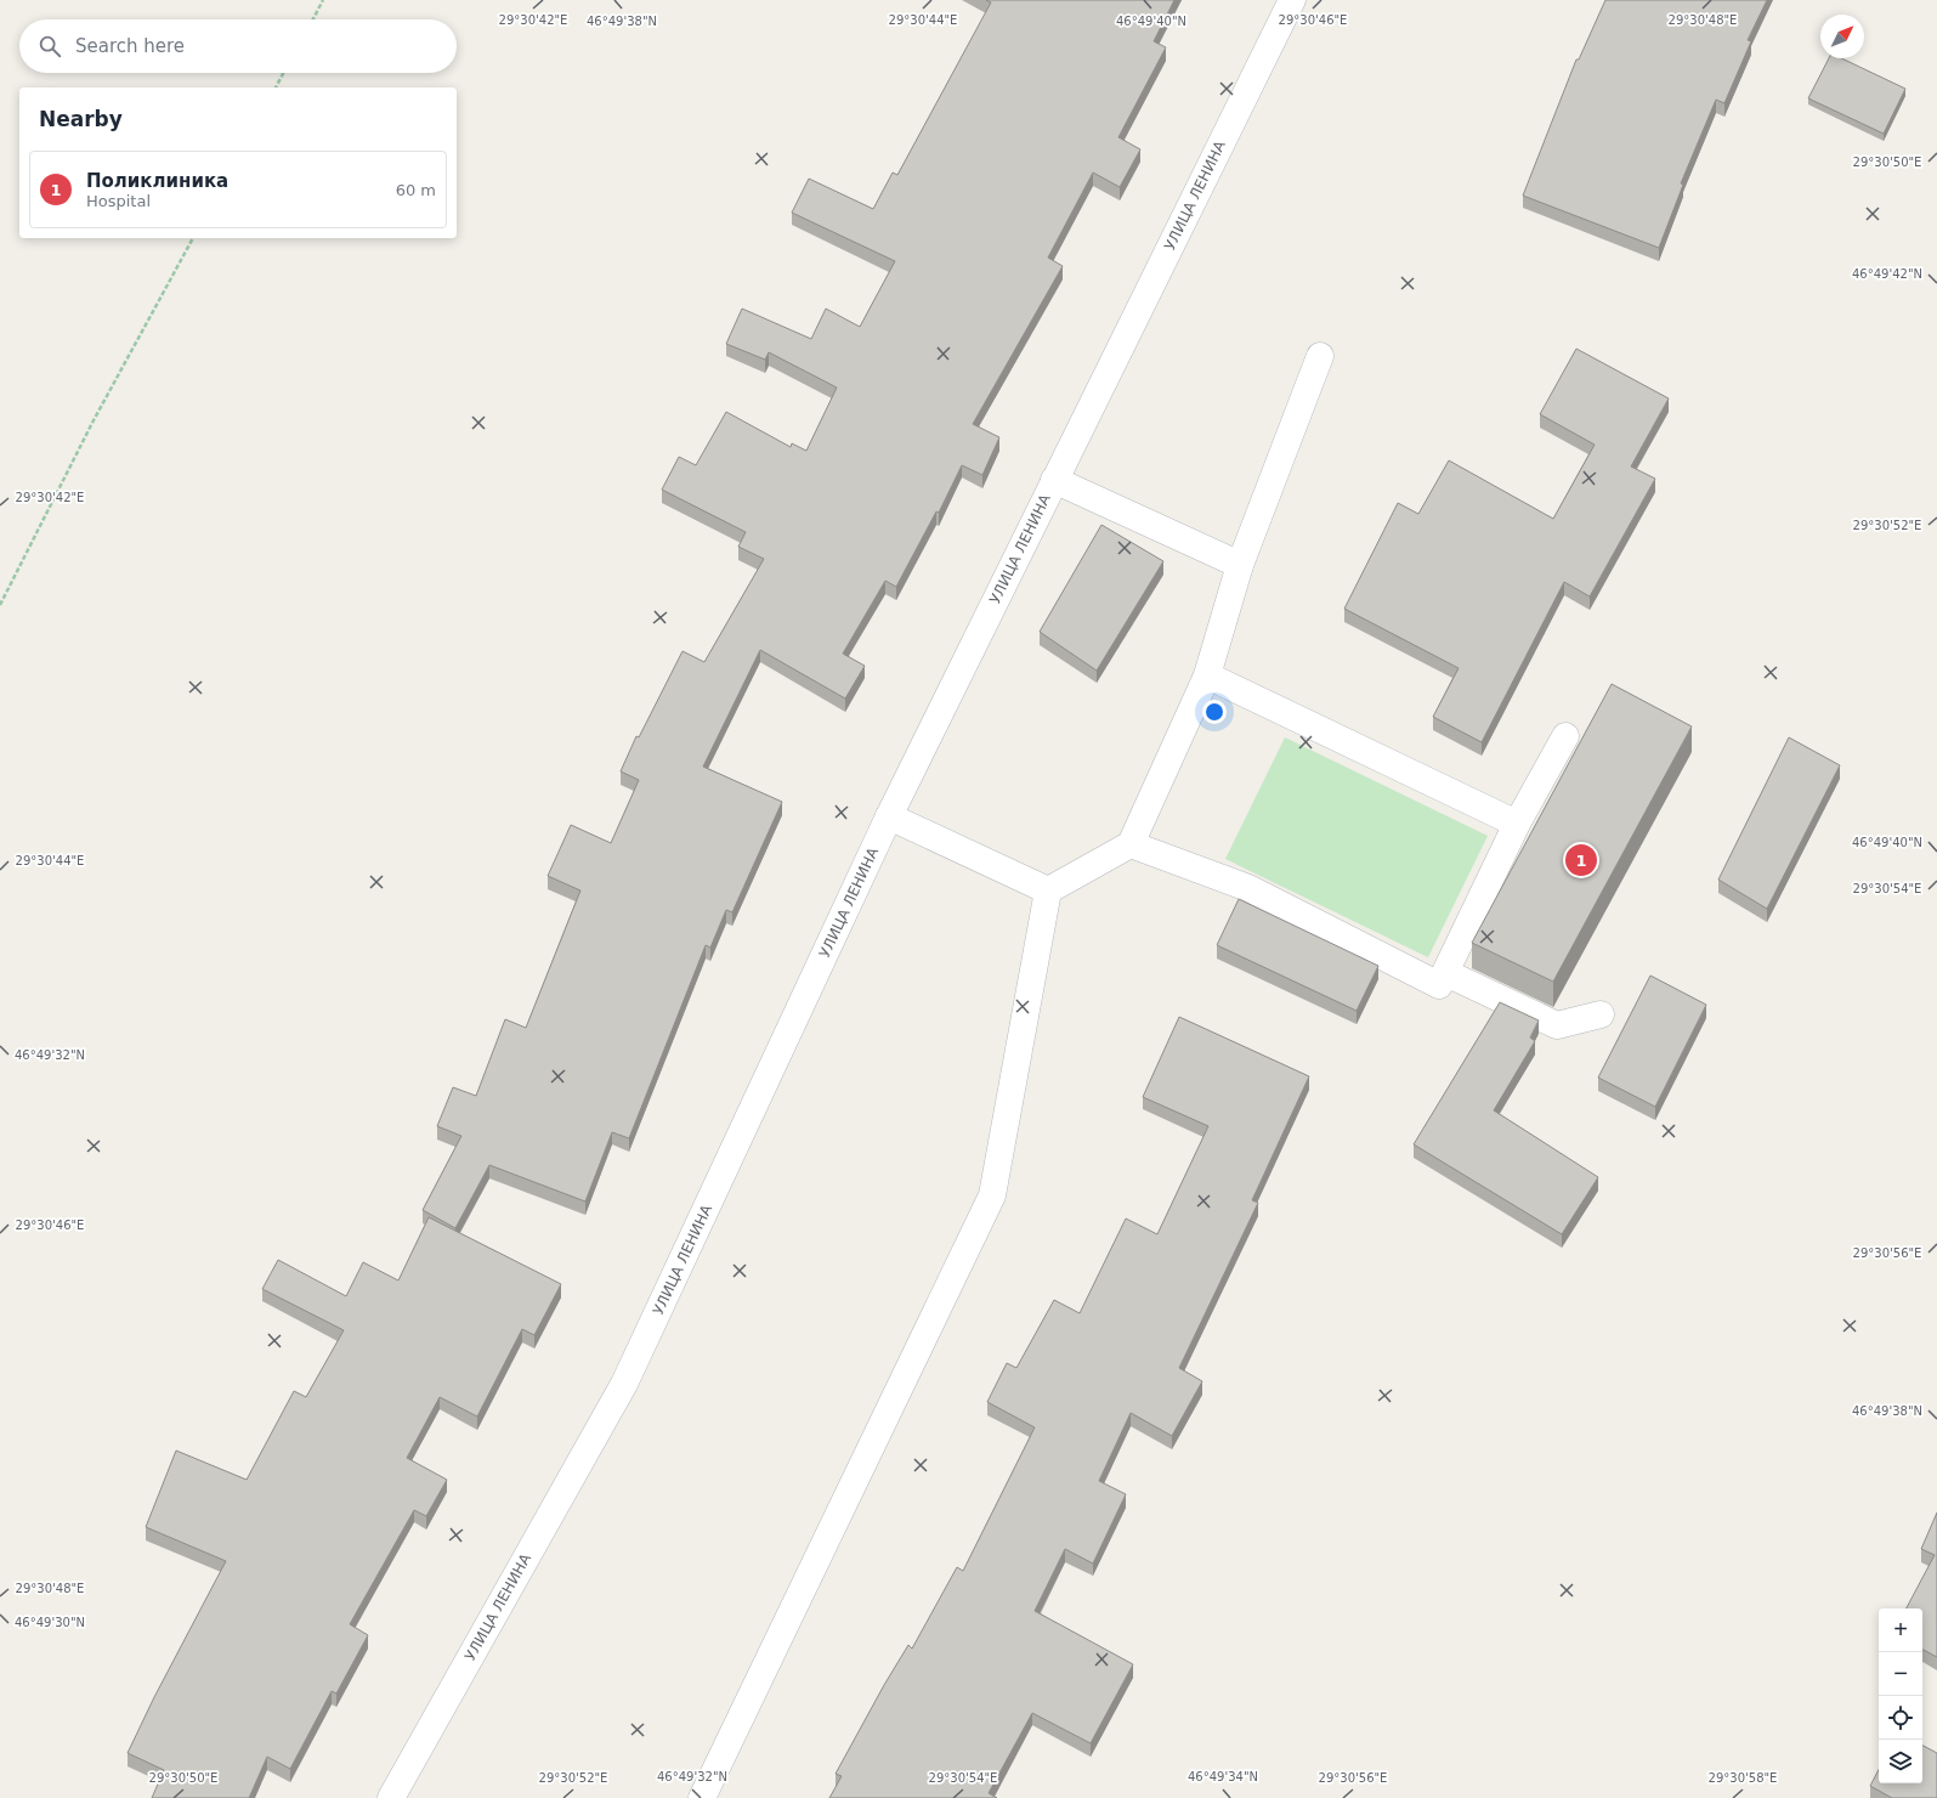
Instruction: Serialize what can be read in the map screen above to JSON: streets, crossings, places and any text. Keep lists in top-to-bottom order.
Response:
{
  "streets": {
    "street": ["УЛИЦА ЛЕНИНА"]
  },
  "north": "top right",
  "page": {
    "search": "Search here",
    "heading": "Nearby",
    "list": [
      {
        "mark": "1",
        "name": "Поликлиника",
        "note": "Hospital",
        "value": "60 m"
      }
    ],
    "pins": "1",
    "map_buttons": ["+", "−"]
  },
  "coordinates": [
    "29°30'42\"E",
    "29°30'44\"E",
    "29°30'46\"E",
    "29°30'48\"E",
    "46°49'38\"N",
    "46°49'40\"N",
    "29°30'50\"E",
    "46°49'42\"N",
    "29°30'52\"E",
    "29°30'54\"E",
    "46°49'32\"N",
    "29°30'56\"E",
    "46°49'30\"N",
    "46°49'34\"N",
    "29°30'58\"E"
  ]
}
